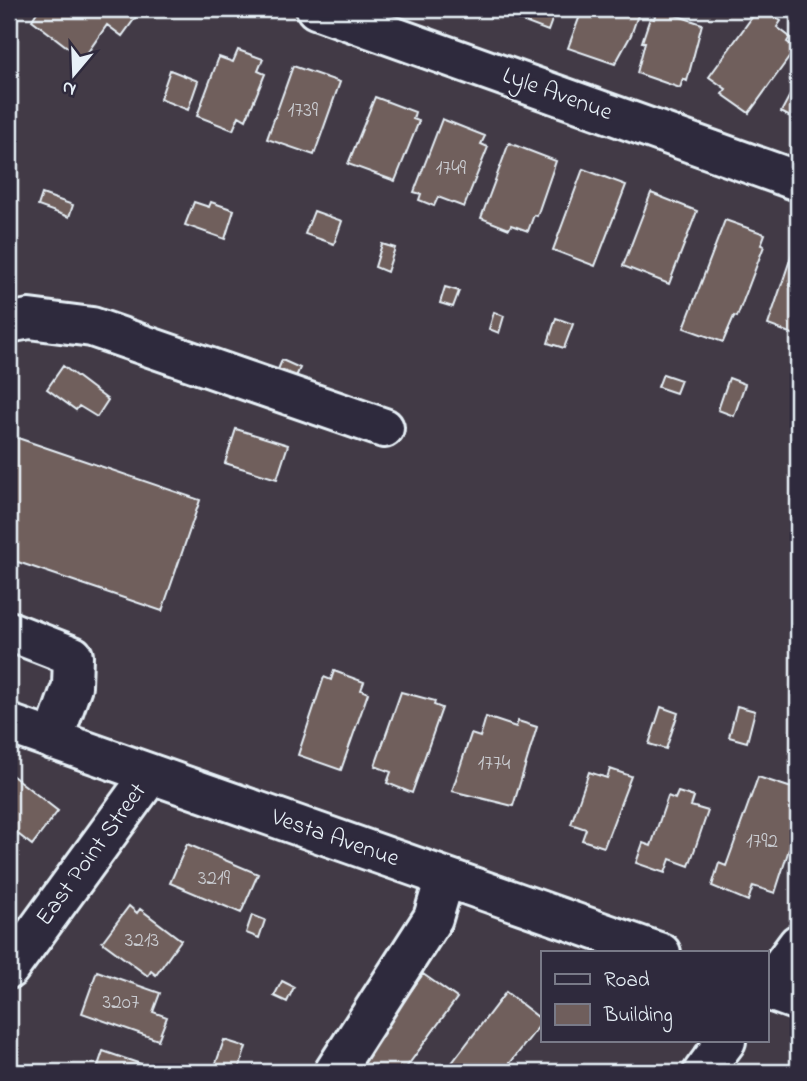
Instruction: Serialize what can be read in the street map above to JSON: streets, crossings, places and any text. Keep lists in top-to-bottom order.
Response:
{
  "streets": {
    "street": ["Lyle Avenue", "Vesta Avenue", "East Point Street"]
  },
  "crossings": [
    ["Vesta Avenue", "East Point Street"]
  ],
  "house_numbers": [
    "1739",
    "1749",
    "1774",
    "1792",
    "3219",
    "3213",
    "3207"
  ],
  "legend": ["Road", "Building"],
  "north": "bottom"
}
